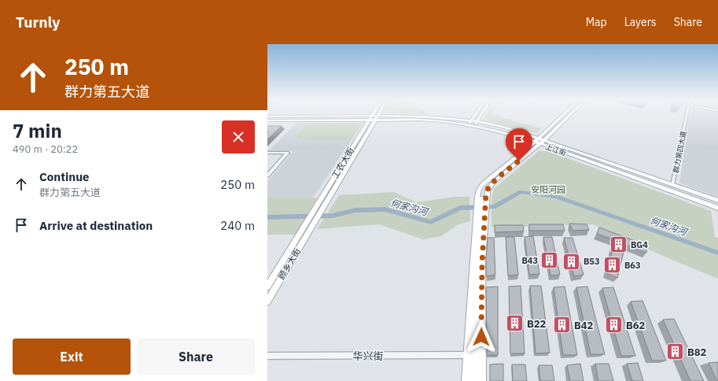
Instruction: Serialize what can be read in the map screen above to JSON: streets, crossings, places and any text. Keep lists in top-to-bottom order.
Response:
{
  "streets": {
    "main road": ["上江街", "工农大街", "顾乡大街"],
    "street": ["群力第四大道", "华兴街"]
  },
  "crossings": [
    ["上江街", "群力第四大道"],
    ["上江街", "工农大街"],
    ["工农大街", "顾乡大街"]
  ],
  "water": ["何家沟河"],
  "parks": ["安阳河园"],
  "places": {
    "building": [
      "BG4",
      "B43",
      "B53",
      "B63",
      "B22",
      "B42",
      "B62",
      "B82"
    ]
  },
  "page": {
    "header": "Turnly",
    "nav": ["Map", "Layers", "Share"],
    "turn": ["250 m", "群力第五大道"],
    "heading": ["7 min", "490 m · 20:22"],
    "list": [
      {
        "name": "Continue",
        "note": "群力第五大道",
        "value": "250 m"
      },
      {
        "name": "Arrive at destination",
        "value": "240 m"
      }
    ],
    "buttons": ["Exit", "Share"]
  }
}
